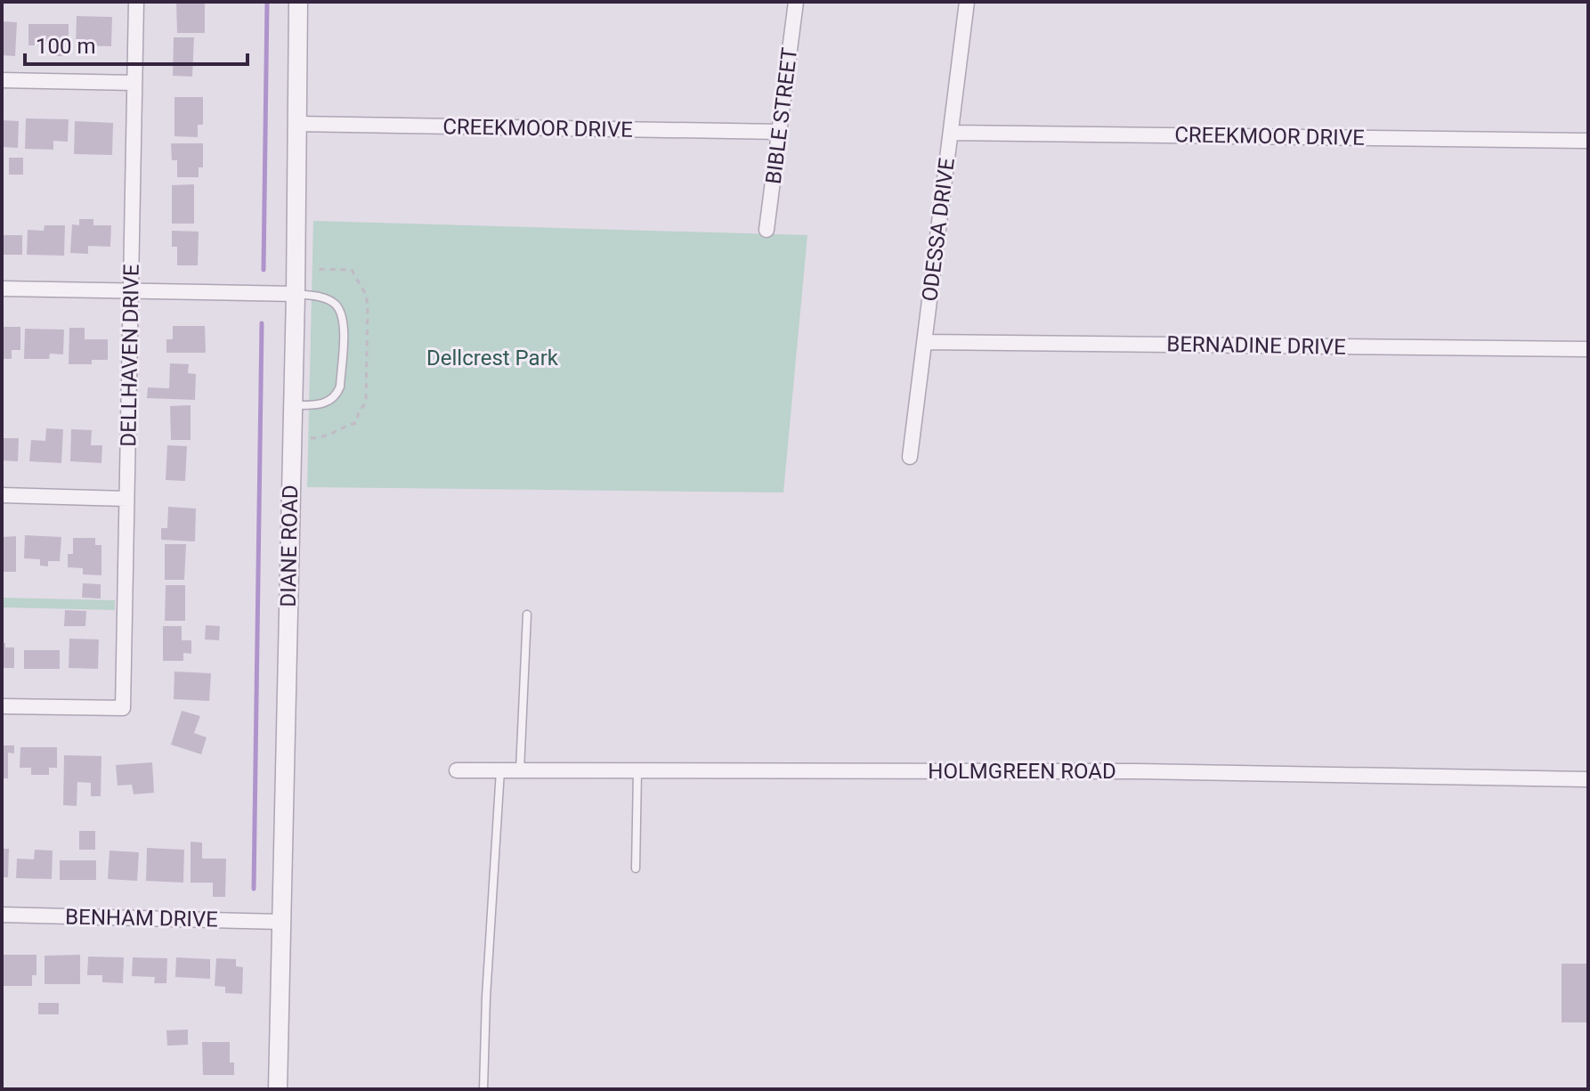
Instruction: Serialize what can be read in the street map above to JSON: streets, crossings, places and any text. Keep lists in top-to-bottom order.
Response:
{
  "streets": {
    "street": [
      "BIBLE STREET",
      "CREEKMOOR DRIVE",
      "ODESSA DRIVE",
      "BERNADINE DRIVE",
      "DELLHAVEN DRIVE",
      "DIANE ROAD",
      "HOLMGREEN ROAD",
      "BENHAM DRIVE"
    ]
  },
  "crossings": [
    ["BIBLE STREET", "CREEKMOOR DRIVE"],
    ["CREEKMOOR DRIVE", "ODESSA DRIVE"],
    ["CREEKMOOR DRIVE", "DIANE ROAD"],
    ["ODESSA DRIVE", "BERNADINE DRIVE"],
    ["DIANE ROAD", "BENHAM DRIVE"]
  ],
  "parks": ["Dellcrest Park"],
  "scale_bar": "100 m"
}
